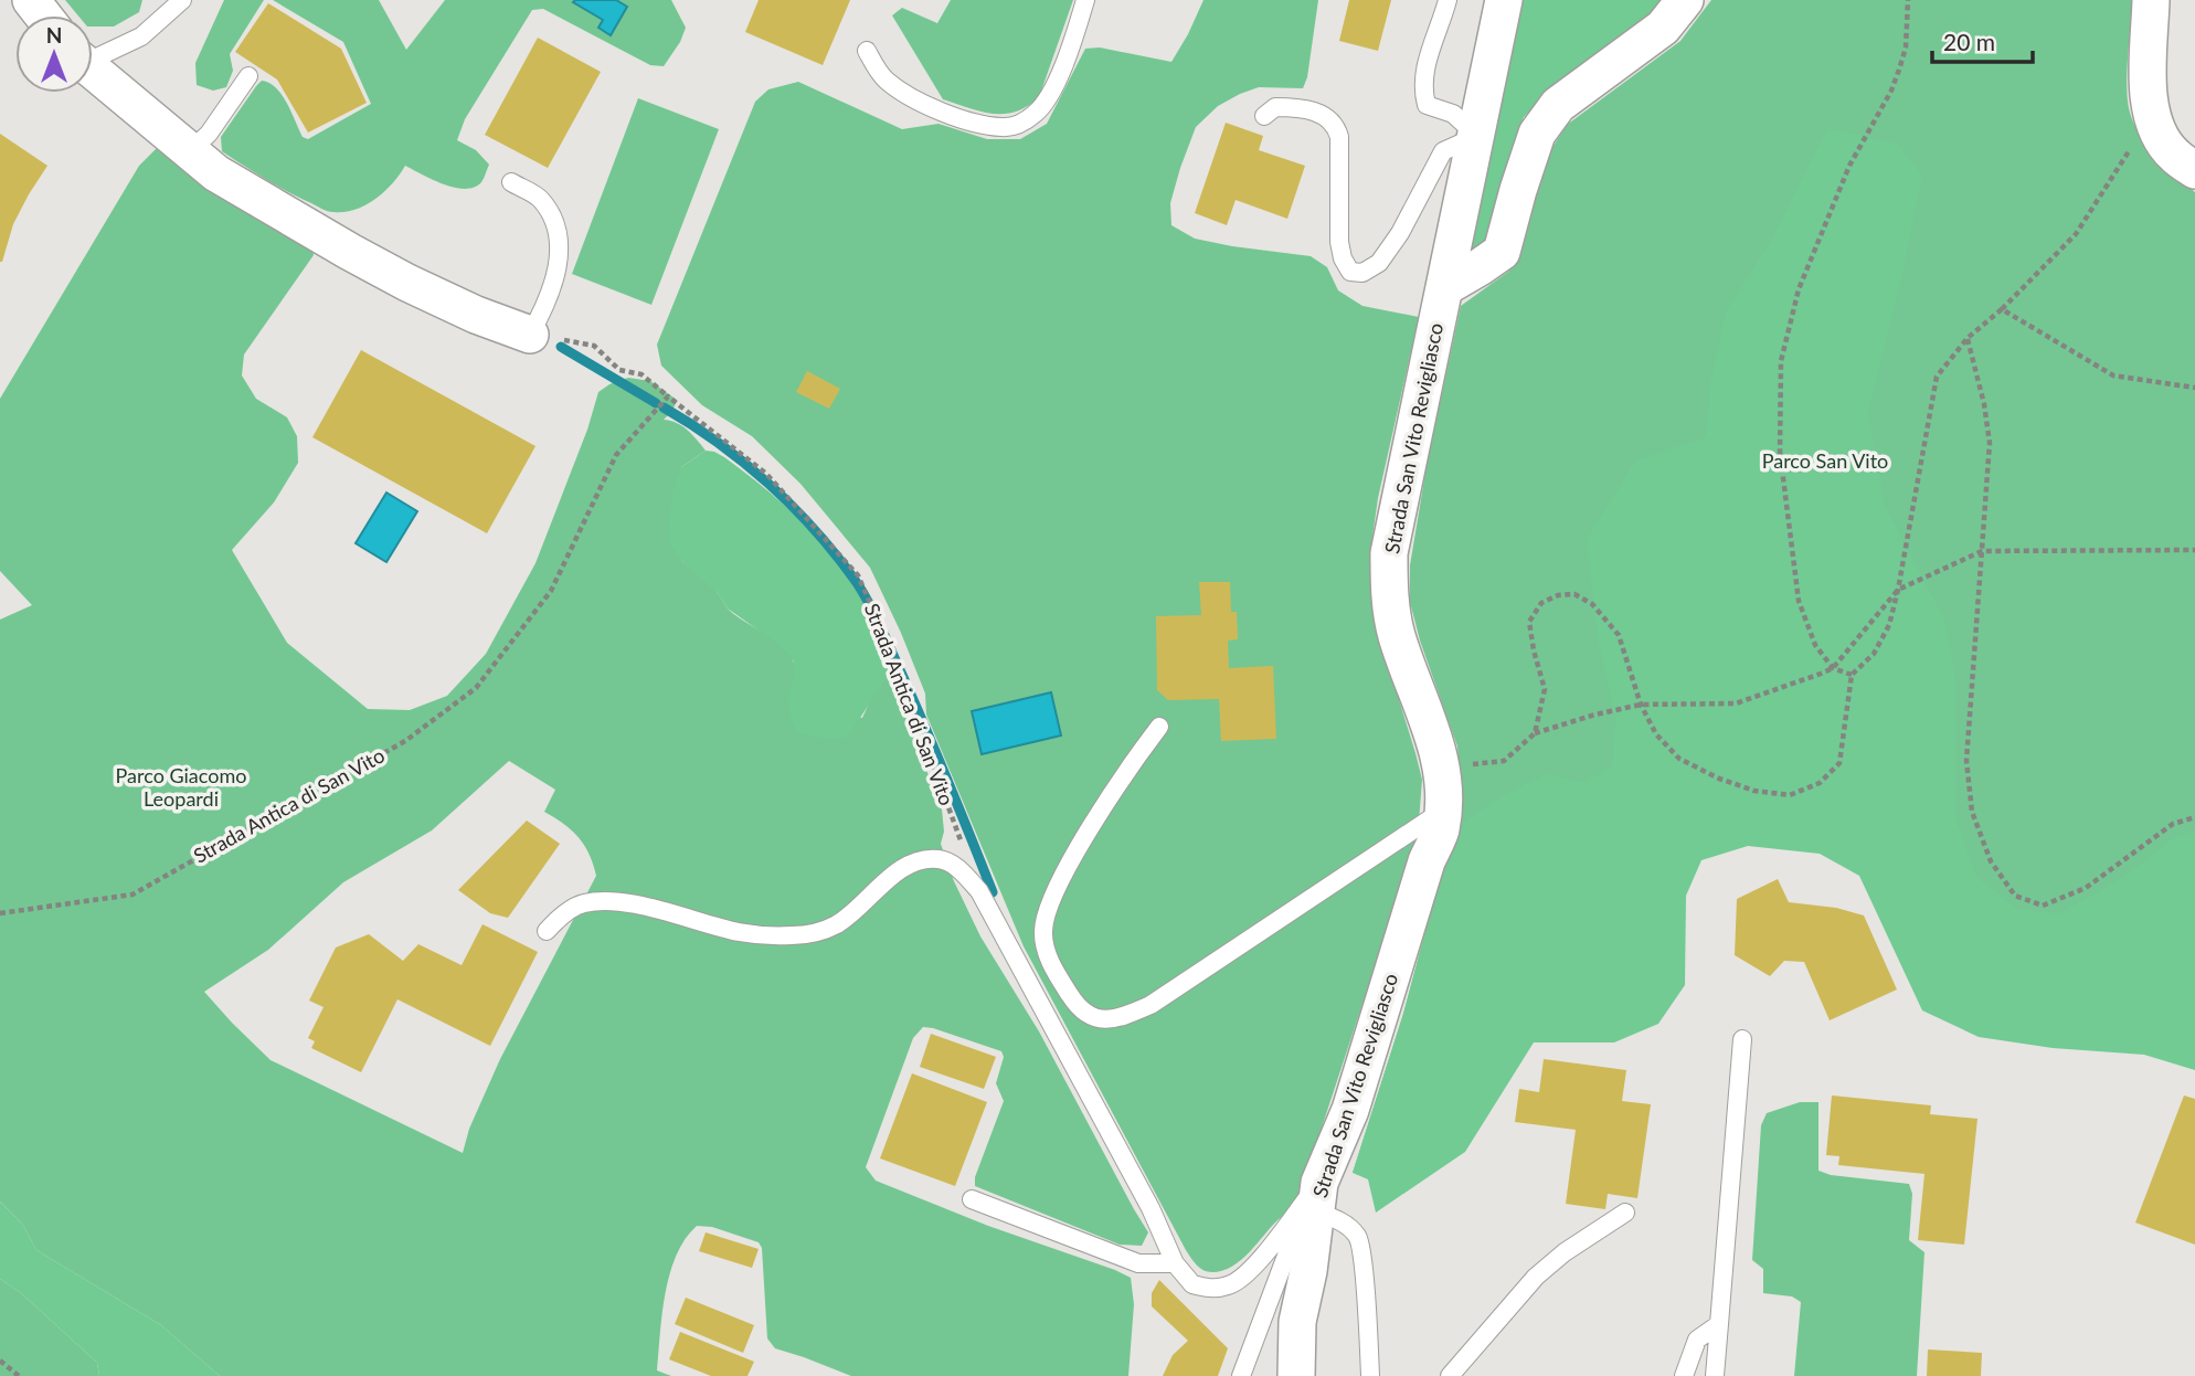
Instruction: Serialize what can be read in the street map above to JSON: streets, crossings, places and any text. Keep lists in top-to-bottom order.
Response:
{
  "streets": {
    "street": ["Strada San Vito Revigliasco"],
    "path": ["Strada Antica di San Vito"]
  },
  "parks": ["Parco San Vito", "Parco Giacomo Leopardi"],
  "scale_bar": "20 m",
  "north": "top"
}
